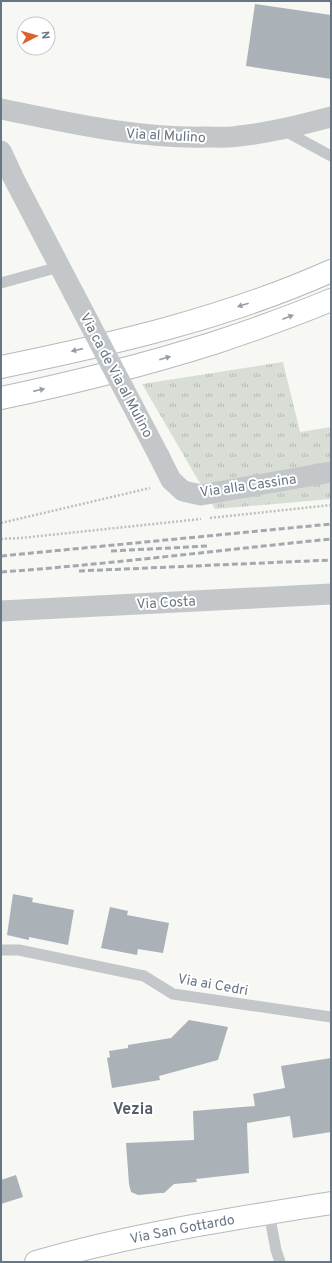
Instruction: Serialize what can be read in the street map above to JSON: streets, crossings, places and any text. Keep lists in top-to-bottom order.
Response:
{
  "streets": {
    "main road": ["Via San Gottardo"],
    "street": [
      "Via al Mulino",
      "Via ca de Via al Mulino",
      "Via alla Cassina",
      "Via Costa"
    ],
    "lane": ["Via ai Cedri"]
  },
  "crossings": [
    ["Via ca de Via al Mulino", "Via alla Cassina"]
  ],
  "districts": ["Vezia"],
  "north": "right"
}
